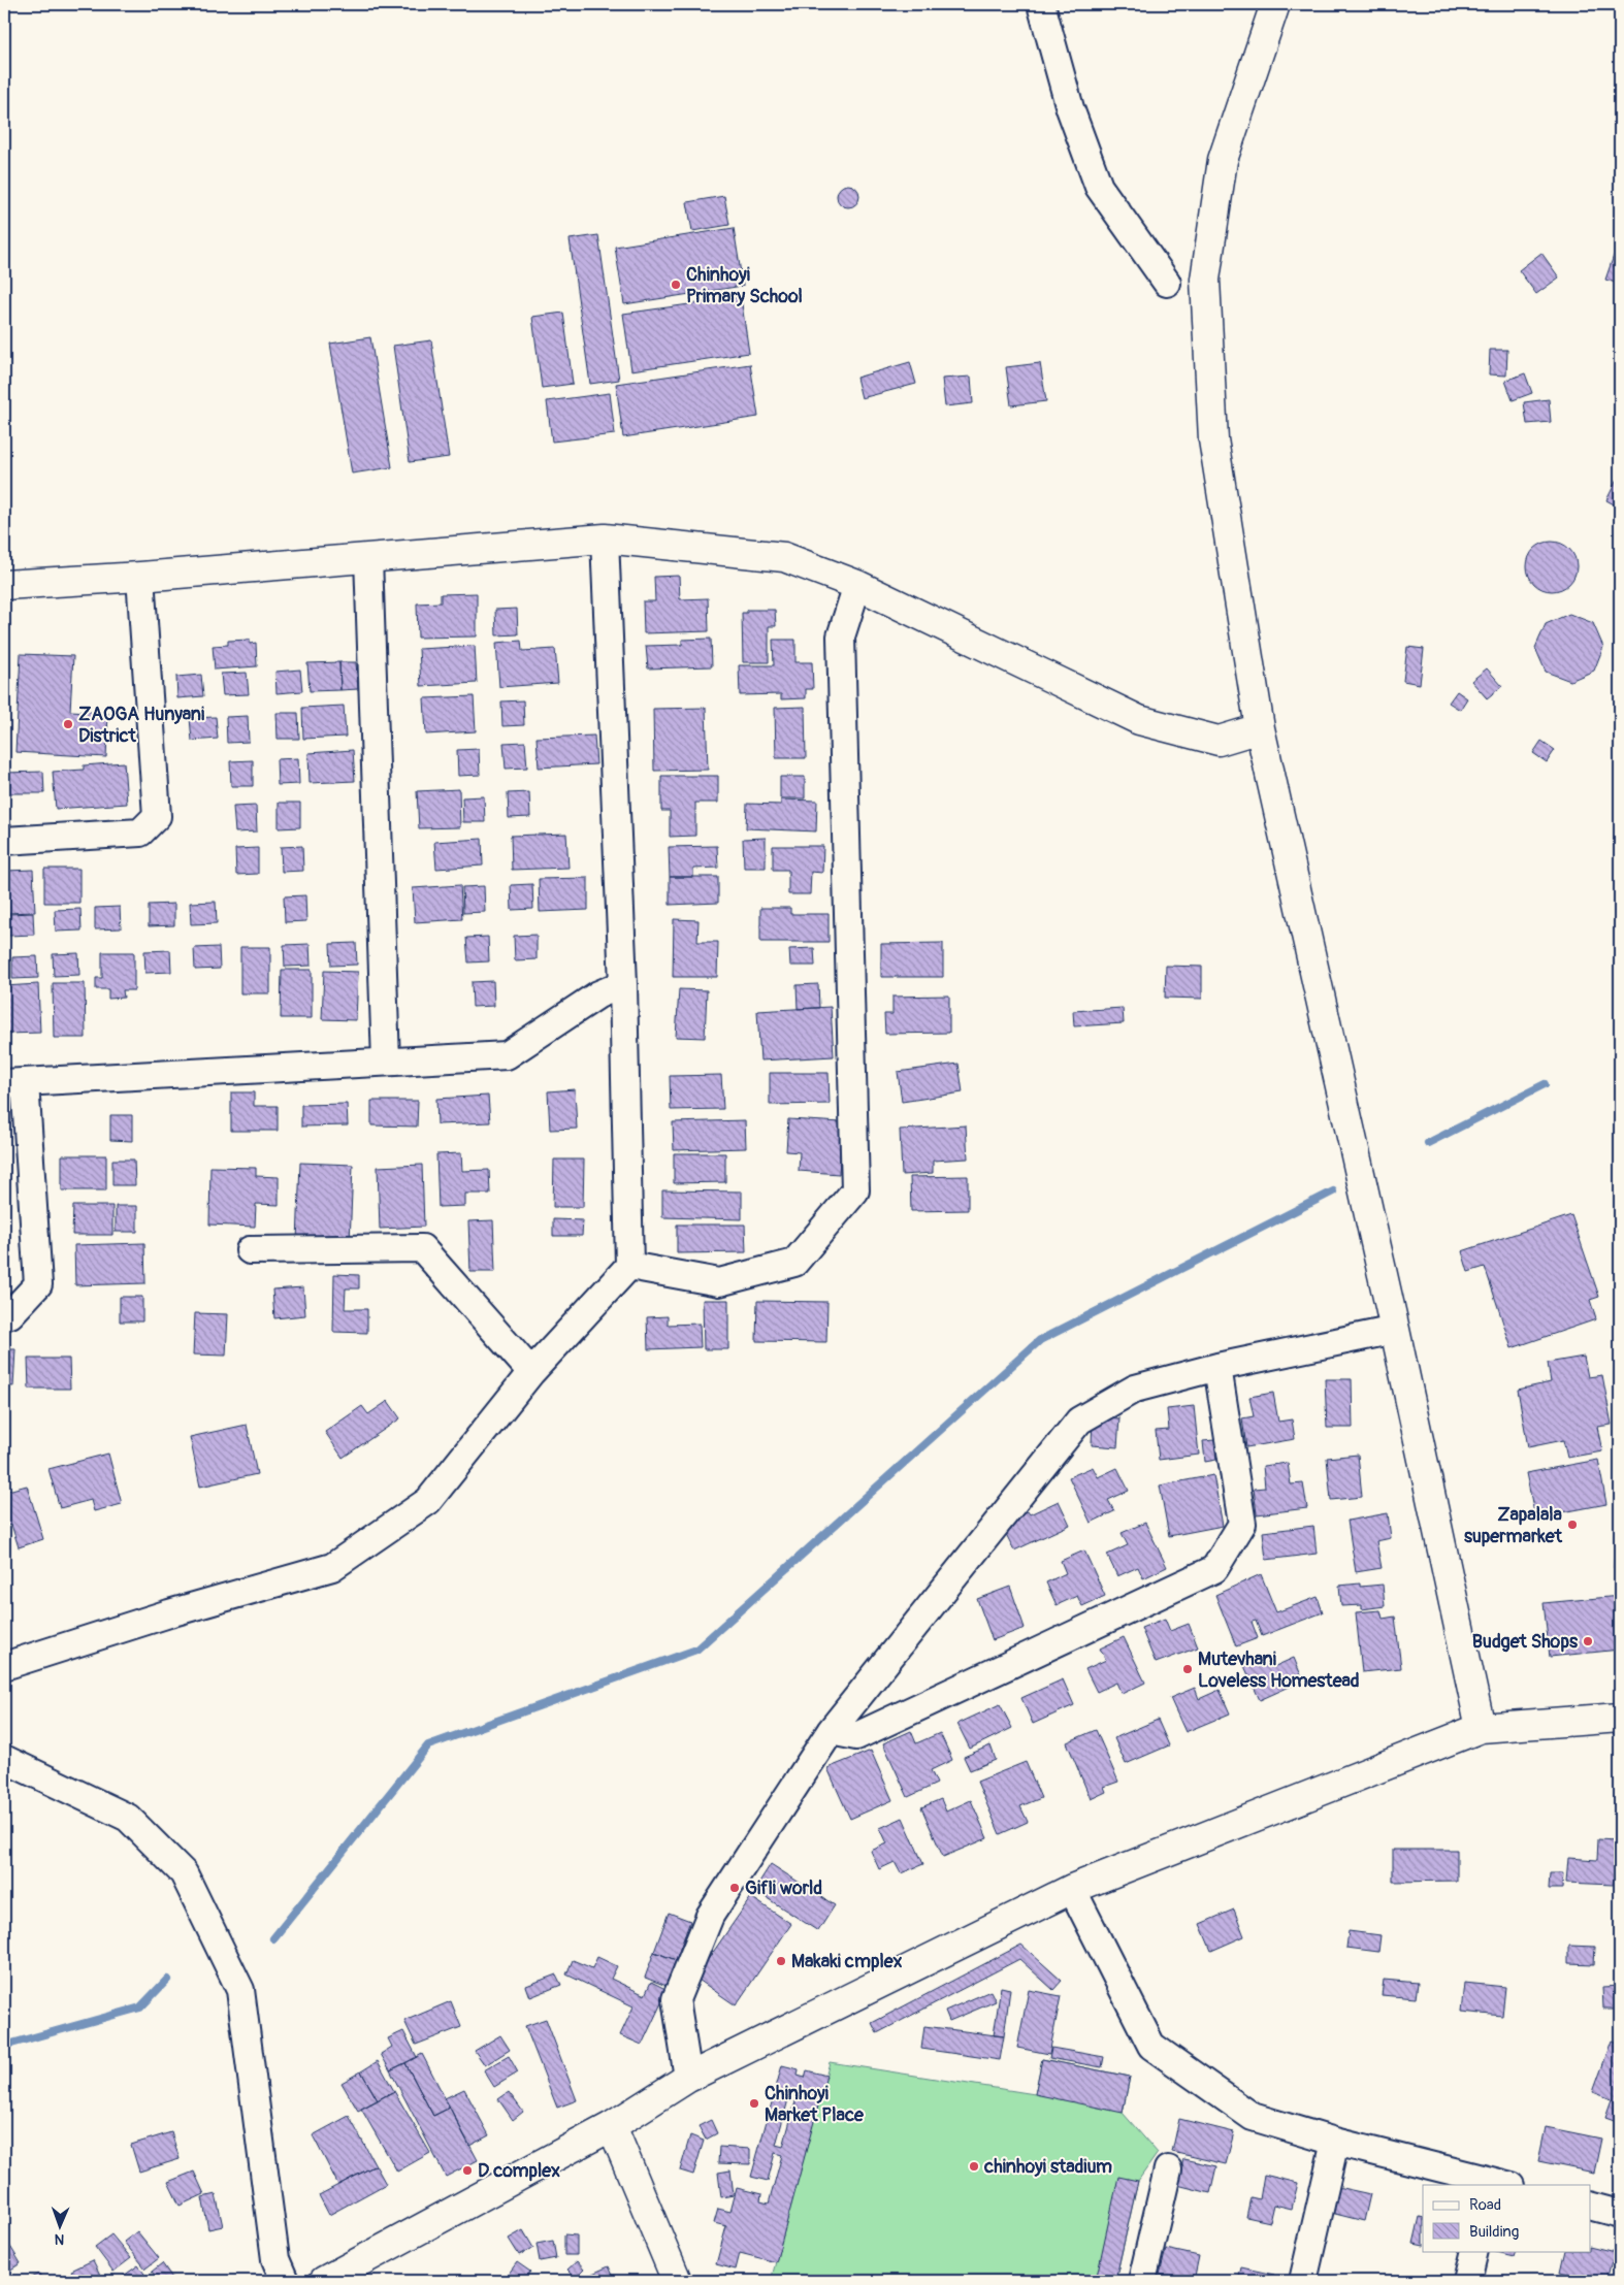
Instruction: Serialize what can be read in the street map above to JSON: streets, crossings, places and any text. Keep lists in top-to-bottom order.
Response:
{
  "places": [
    "Chinhoyi Primary School",
    "ZAOGA Hunyani District",
    "Zapalala supermarket",
    "Budget Shops",
    "Mutevhani Loveless Homestead",
    "Gifli world",
    "Makaki cmplex",
    "Chinhoyi Market Place",
    "chinhoyi stadium",
    "D complex"
  ],
  "legend": ["Road", "Building"],
  "north": "bottom"
}
